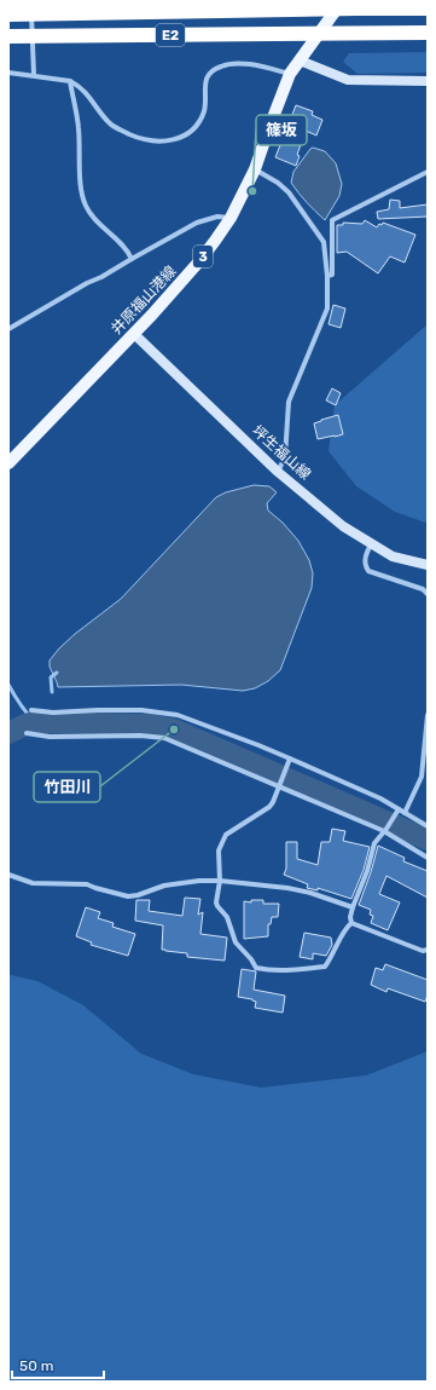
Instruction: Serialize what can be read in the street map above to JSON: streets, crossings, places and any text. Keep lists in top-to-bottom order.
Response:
{
  "streets": {
    "highway": ["E2"],
    "main road": ["3", "井原福山港線", "坪生福山線"]
  },
  "crossings": [
    ["井原福山港線", "坪生福山線"]
  ],
  "places": ["篠坂", "竹田川"],
  "scale_bar": "50 m"
}
